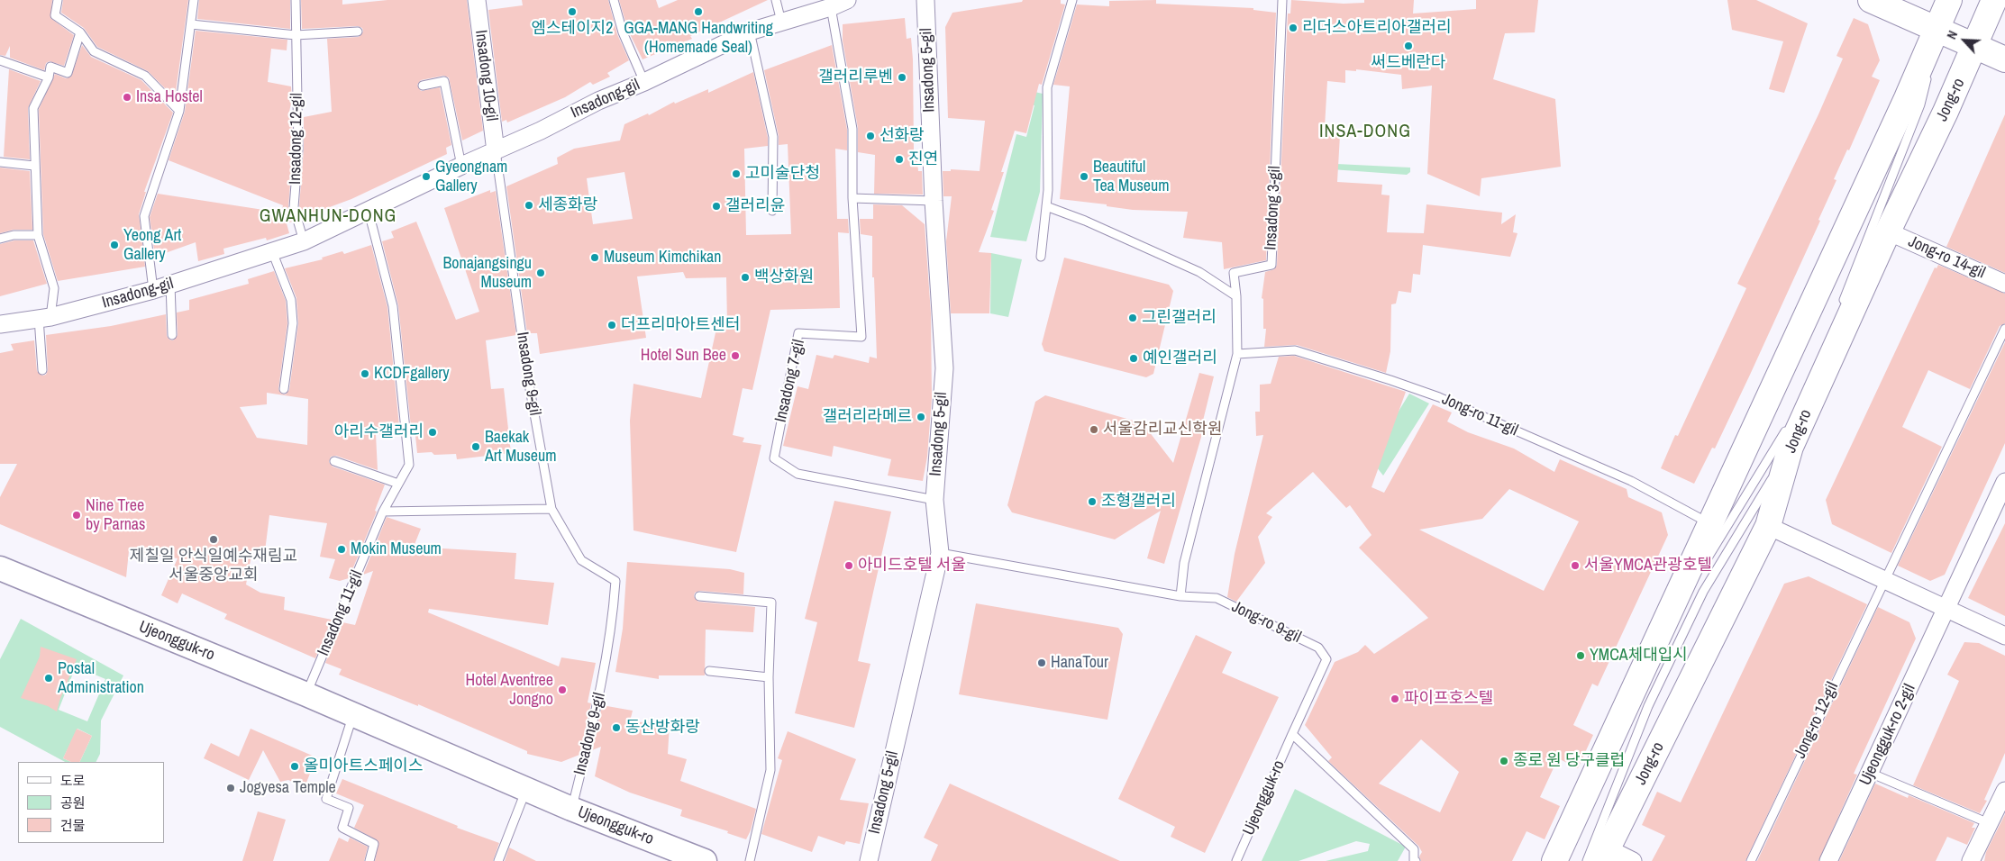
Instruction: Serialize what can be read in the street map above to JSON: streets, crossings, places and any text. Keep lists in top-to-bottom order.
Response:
{
  "streets": {
    "main road": ["Jong-ro", "Ujeongguk-ro"],
    "street": [
      "Insadong 5-gil",
      "Insadong 10-gil",
      "Insadong-gil",
      "Jong-ro 14-gil",
      "Ujeongguk-ro 2-gil"
    ],
    "lane": [
      "Insadong 12-gil",
      "Insadong 3-gil",
      "Insadong 9-gil",
      "Insadong 7-gil",
      "Jong-ro 11-gil",
      "Insadong 11-gil",
      "Jong-ro 9-gil",
      "Jong-ro 12-gil"
    ]
  },
  "crossings": [
    ["Insadong 5-gil", "Insadong 7-gil"],
    ["Insadong 5-gil", "Jong-ro 9-gil"],
    ["Insadong 10-gil", "Insadong-gil"],
    ["Insadong 10-gil", "Insadong 9-gil"],
    ["Insadong-gil", "Insadong 12-gil"],
    ["Insadong-gil", "Insadong 9-gil"],
    ["Insadong-gil", "Insadong 7-gil"],
    ["Insadong-gil", "Insadong 11-gil"],
    ["Jong-ro", "Jong-ro 14-gil"],
    ["Insadong 3-gil", "Jong-ro 11-gil"],
    ["Insadong 3-gil", "Jong-ro 9-gil"],
    ["Insadong 9-gil", "Ujeongguk-ro"],
    ["Insadong 11-gil", "Ujeongguk-ro"],
    ["Jong-ro 9-gil", "Ujeongguk-ro"]
  ],
  "districts": ["INSA-DONG", "GWANHUN-DONG"],
  "places": [
    "엠스테이지2",
    "GGA-MANG Handwriting (Homemade Seal)",
    "리더스아트리아갤러리",
    "써드베란다",
    "갤러리루벤",
    "Insa Hostel",
    "선화랑",
    "진연",
    "고미술단청",
    "Gyeongnam Gallery",
    "Beautiful Tea Museum",
    "세종화랑",
    "갤러리윤",
    "Yeong Art Gallery",
    "Museum Kimchikan",
    "Bonajangsingu Museum",
    "백상화원",
    "그린갤러리",
    "더프리마아트센터",
    "Hotel Sun Bee",
    "예인갤러리",
    "KCDFgallery",
    "갤러리라메르",
    "서울감리교신학원",
    "아리수갤러리",
    "Baekak Art Museum",
    "조형갤러리",
    "Nine Tree by Parnas",
    "제칠일 안식일예수재림교 서울중앙교회",
    "Mokin Museum",
    "아미드호텔 서울",
    "서울YMCA관광호텔",
    "YMCA체대입시",
    "HanaTour",
    "Postal Administration",
    "Hotel Aventree Jongno",
    "파이프호스텔",
    "동산방화랑",
    "종로 원 당구클럽",
    "올미아트스페이스",
    "Jogyesa Temple"
  ],
  "legend": ["도로", "공원", "건물"],
  "north": "top left"
}
